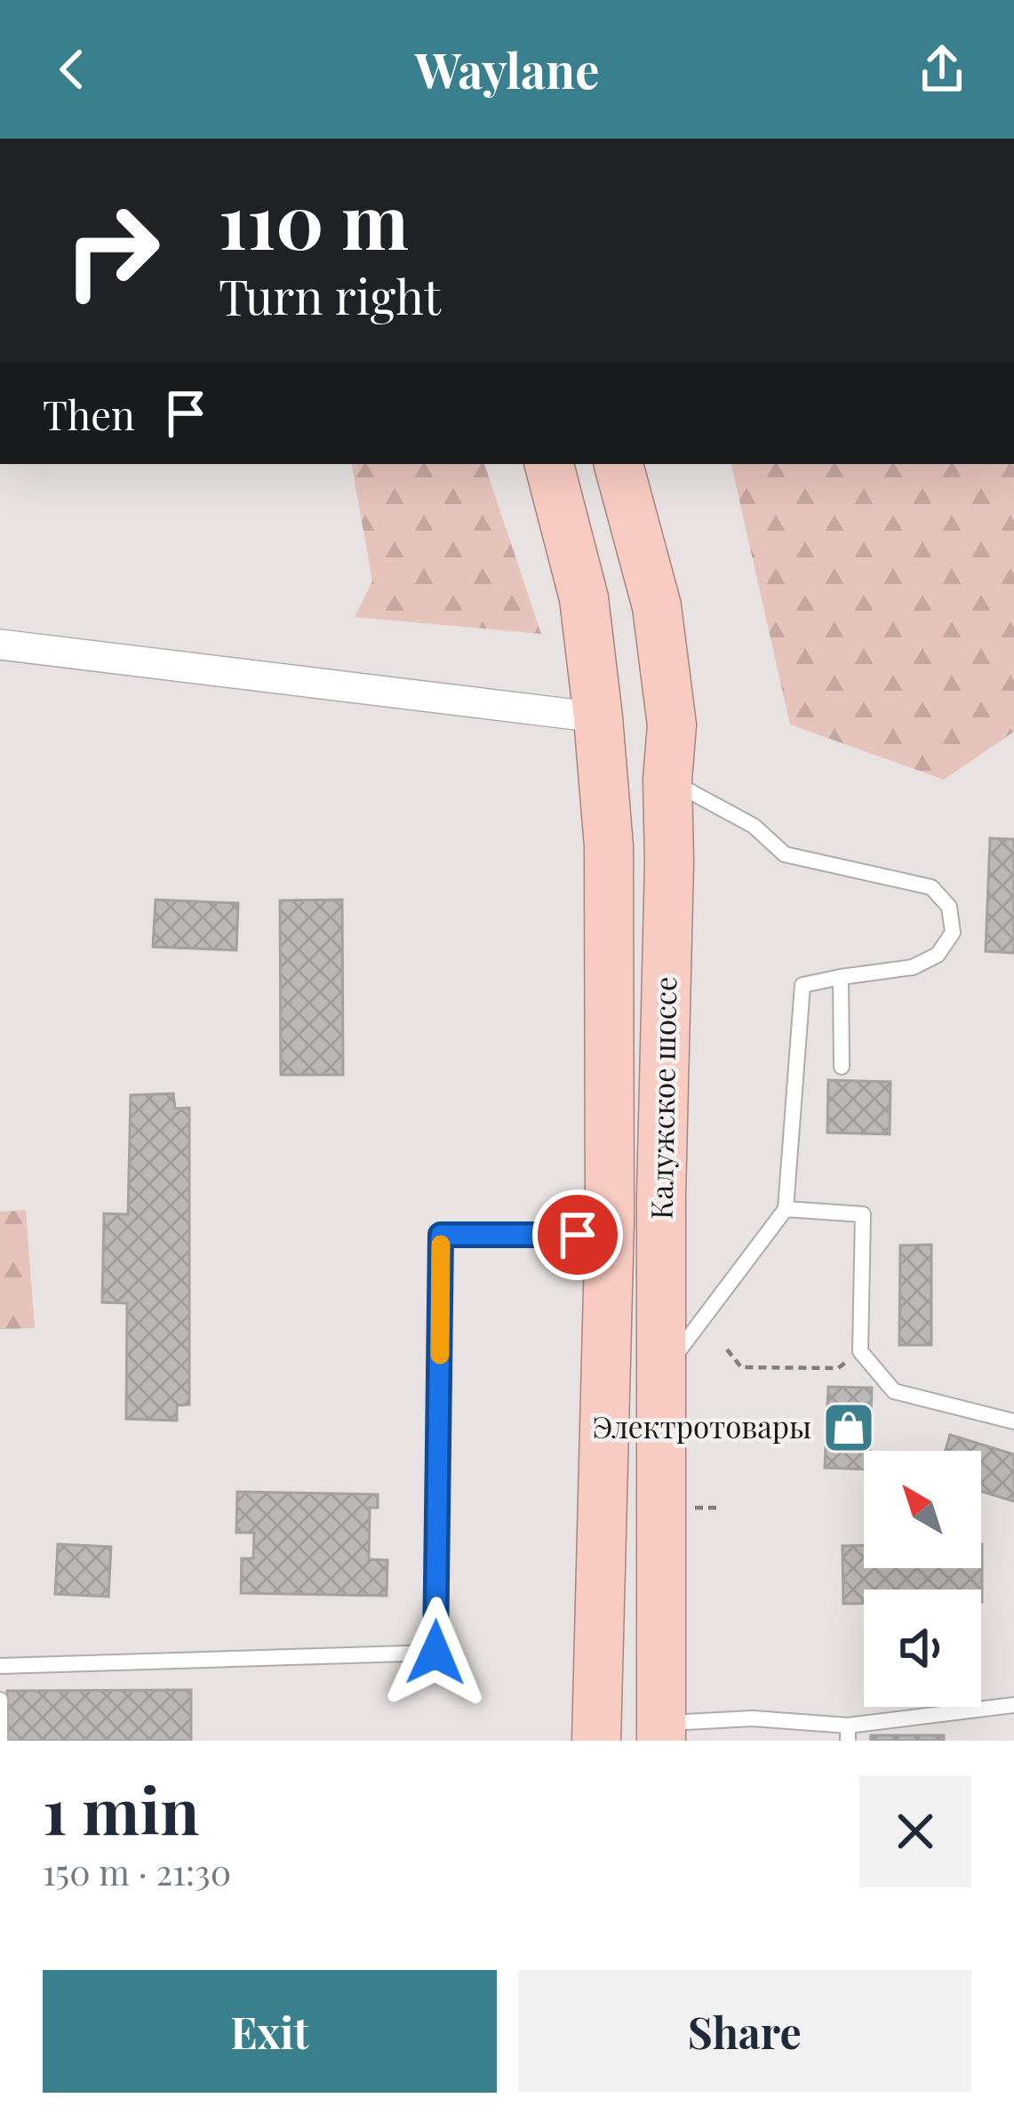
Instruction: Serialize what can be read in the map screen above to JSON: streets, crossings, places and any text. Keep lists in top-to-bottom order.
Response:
{
  "streets": {
    "highway": ["Калужское шоссе"]
  },
  "places": {
    "shop": ["Электротовары"]
  },
  "north": "top left",
  "page": {
    "header": "Waylane",
    "turn": ["110 m", "Turn right"],
    "then": "Then",
    "heading": ["1 min", "150 m · 21:30"],
    "buttons": ["Exit", "Share"]
  }
}
